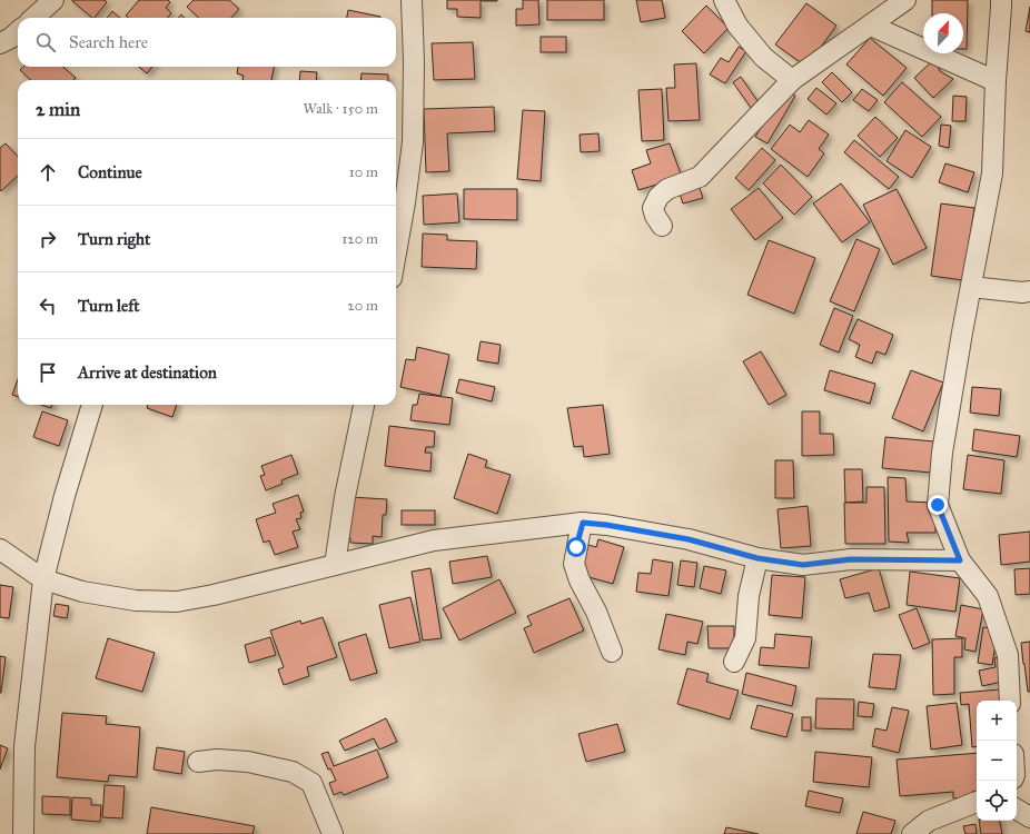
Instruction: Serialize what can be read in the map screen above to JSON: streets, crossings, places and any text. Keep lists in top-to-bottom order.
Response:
{
  "north": "top right",
  "page": {
    "search": "Search here",
    "heading": ["2 min", "Walk · 150 m"],
    "list": [
      ["Continue", "10 m"],
      ["Turn right", "120 m"],
      ["Turn left", "20 m"],
      "Arrive at destination"
    ],
    "map_buttons": ["+", "−"]
  }
}
